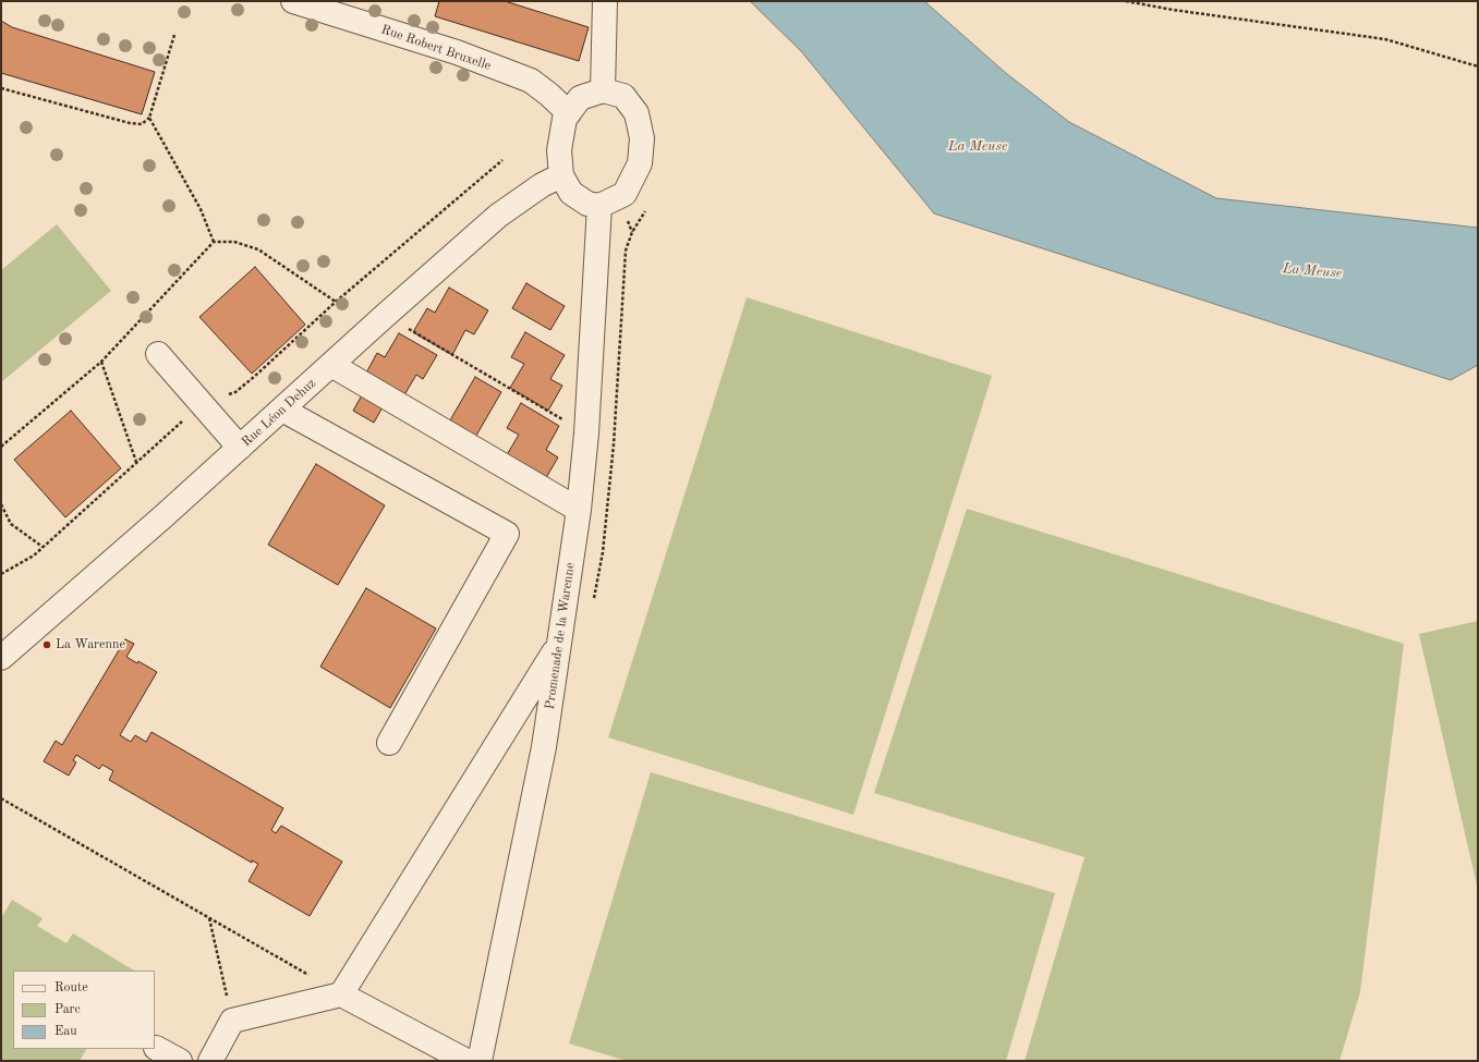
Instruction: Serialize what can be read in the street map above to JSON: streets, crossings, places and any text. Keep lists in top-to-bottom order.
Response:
{
  "streets": {
    "street": ["Rue Robert Bruxelle", "Rue Léon Dehuz", "Promenade de la Warenne"]
  },
  "crossings": [
    ["Rue Robert Bruxelle", "Rue Léon Dehuz"],
    ["Rue Robert Bruxelle", "Promenade de la Warenne"],
    ["Rue Léon Dehuz", "Promenade de la Warenne"]
  ],
  "water": ["La Meuse"],
  "places": ["La Warenne"],
  "legend": ["Route", "Parc", "Eau"]
}
